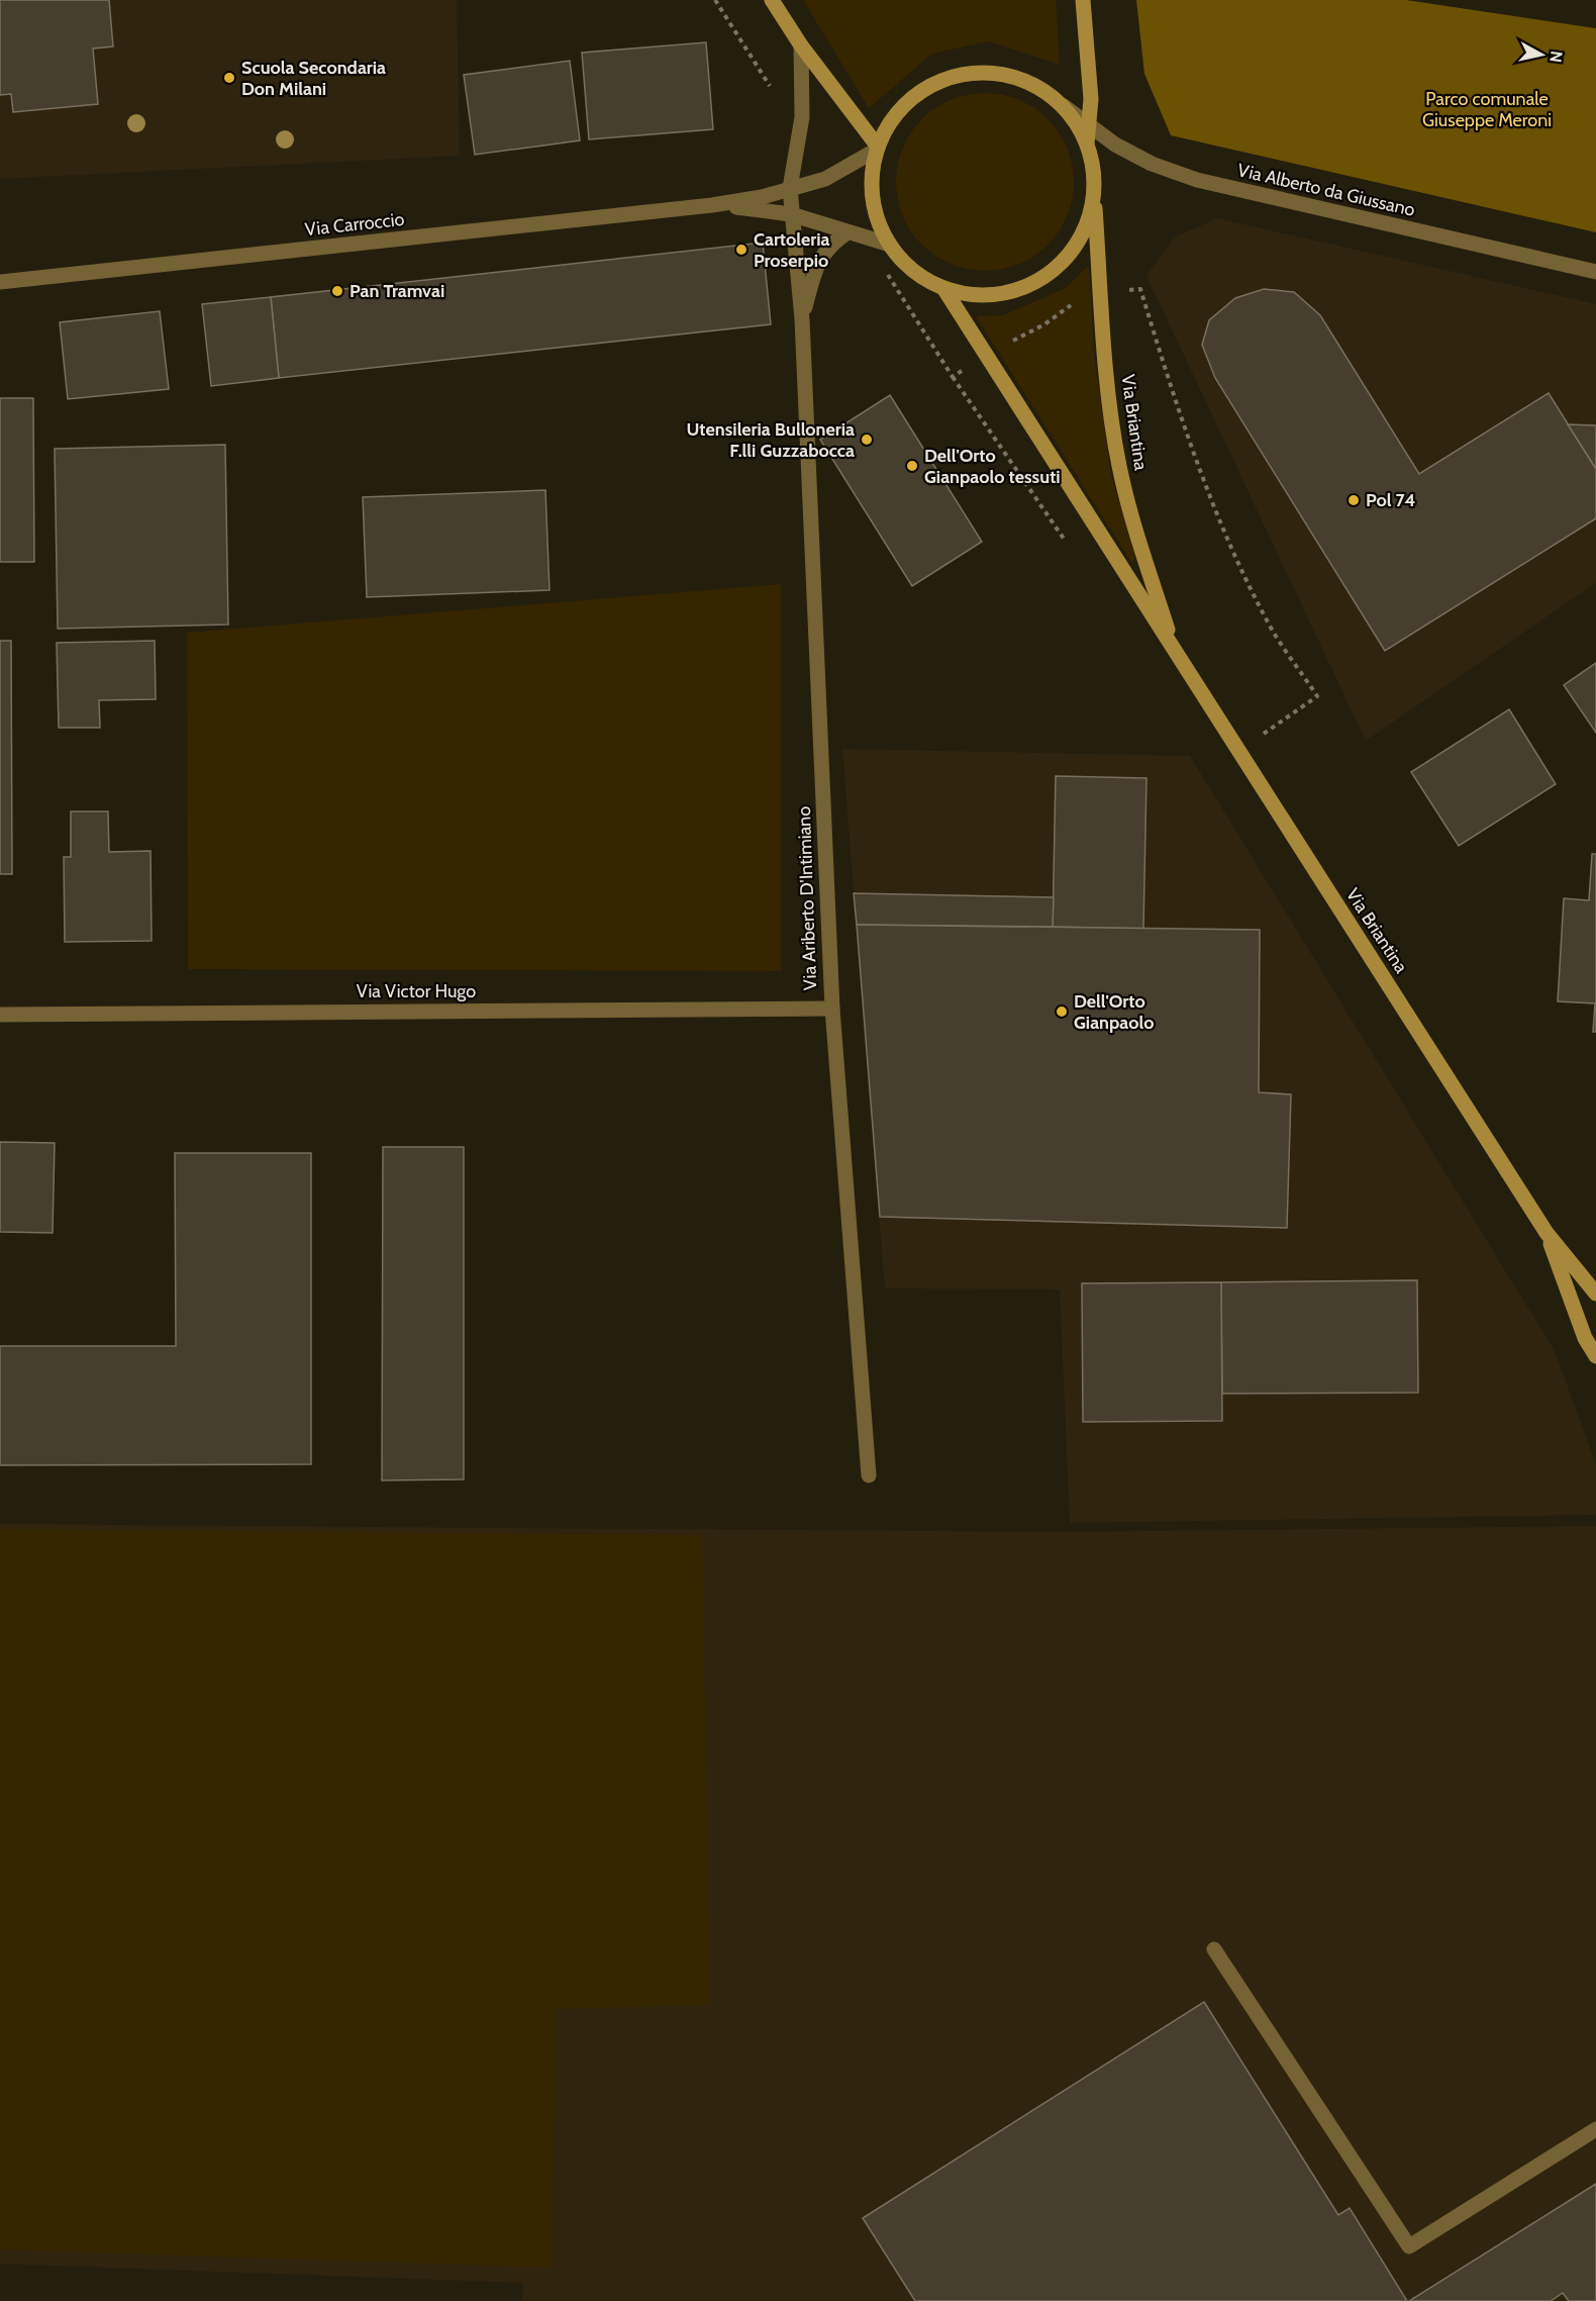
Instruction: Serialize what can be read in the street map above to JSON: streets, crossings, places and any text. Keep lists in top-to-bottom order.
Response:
{
  "streets": {
    "main road": ["Via Briantina"],
    "street": [
      "Via Alberto da Giussano",
      "Via Carroccio",
      "Via Ariberto D'Intimiano",
      "Via Victor Hugo"
    ]
  },
  "crossings": [
    ["Via Carroccio", "Via Ariberto D'Intimiano"],
    ["Via Ariberto D'Intimiano", "Via Victor Hugo"]
  ],
  "parks": ["Parco comunale Giuseppe Meroni"],
  "places": [
    "Scuola Secondaria Don Milani",
    "Cartoleria Proserpio",
    "Pan Tramvai",
    "Utensileria Bulloneria F.lli Guzzabocca",
    "Dell'Orto Gianpaolo tessuti",
    "Pol 74",
    "Dell'Orto Gianpaolo"
  ],
  "north": "right"
}
